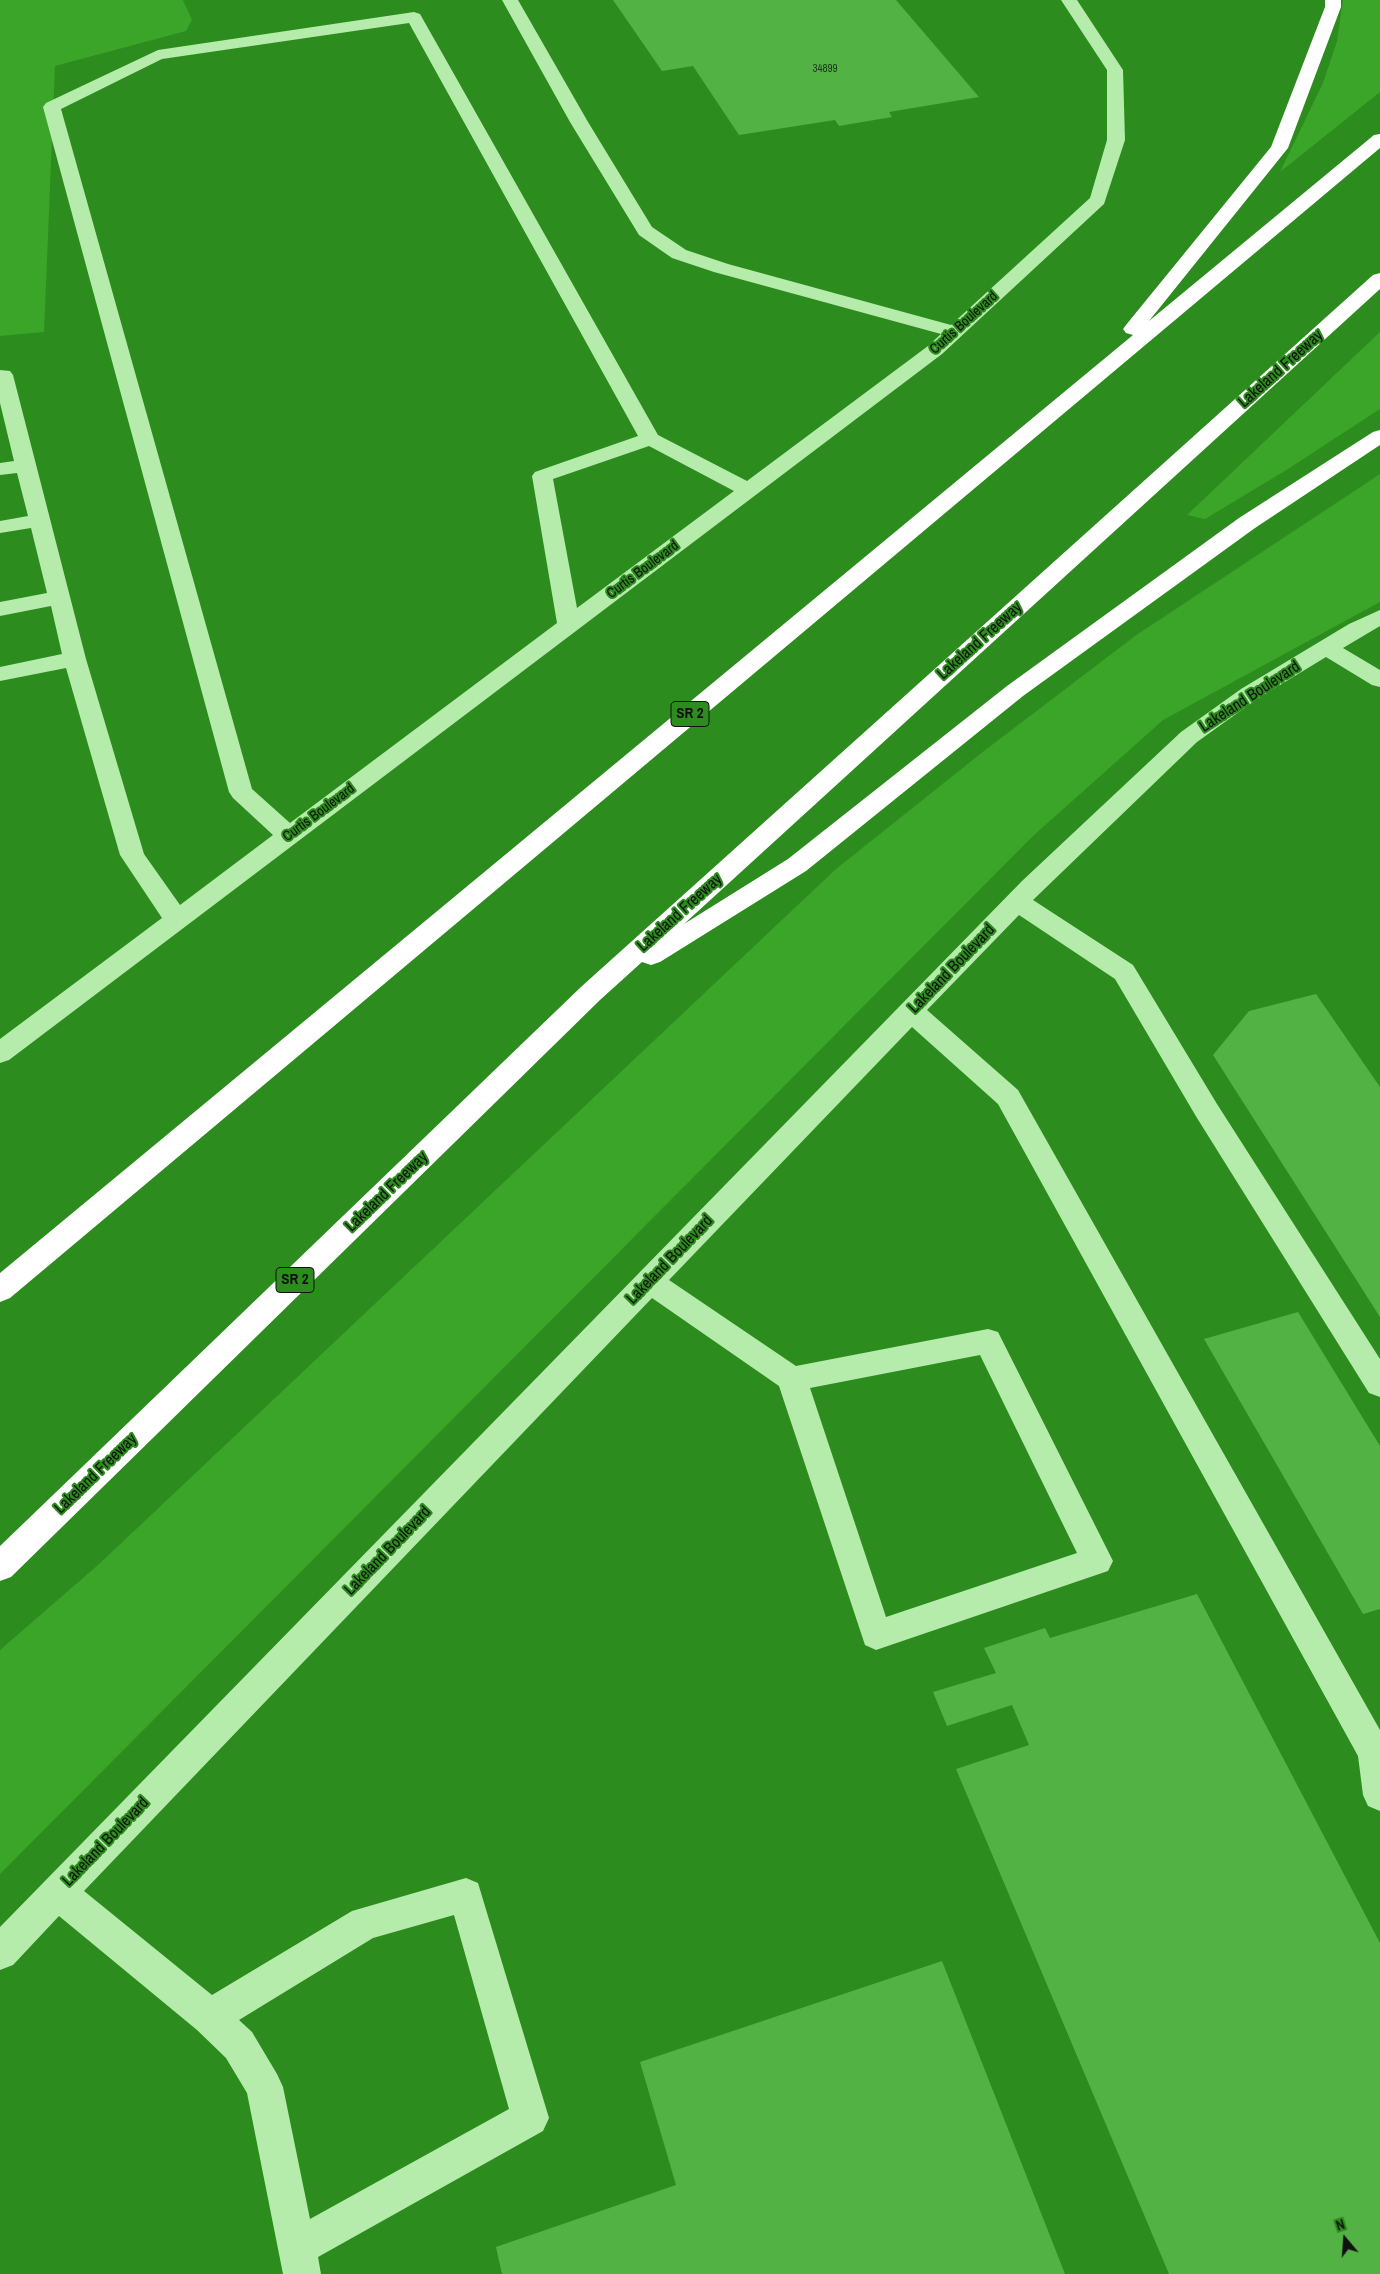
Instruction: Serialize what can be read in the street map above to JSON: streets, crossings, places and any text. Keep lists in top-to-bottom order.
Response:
{
  "streets": {
    "highway": ["Lakeland Freeway", "SR 2"],
    "street": ["Curtis Boulevard", "Lakeland Boulevard"]
  },
  "house_numbers": ["34899"],
  "north": "top"
}
